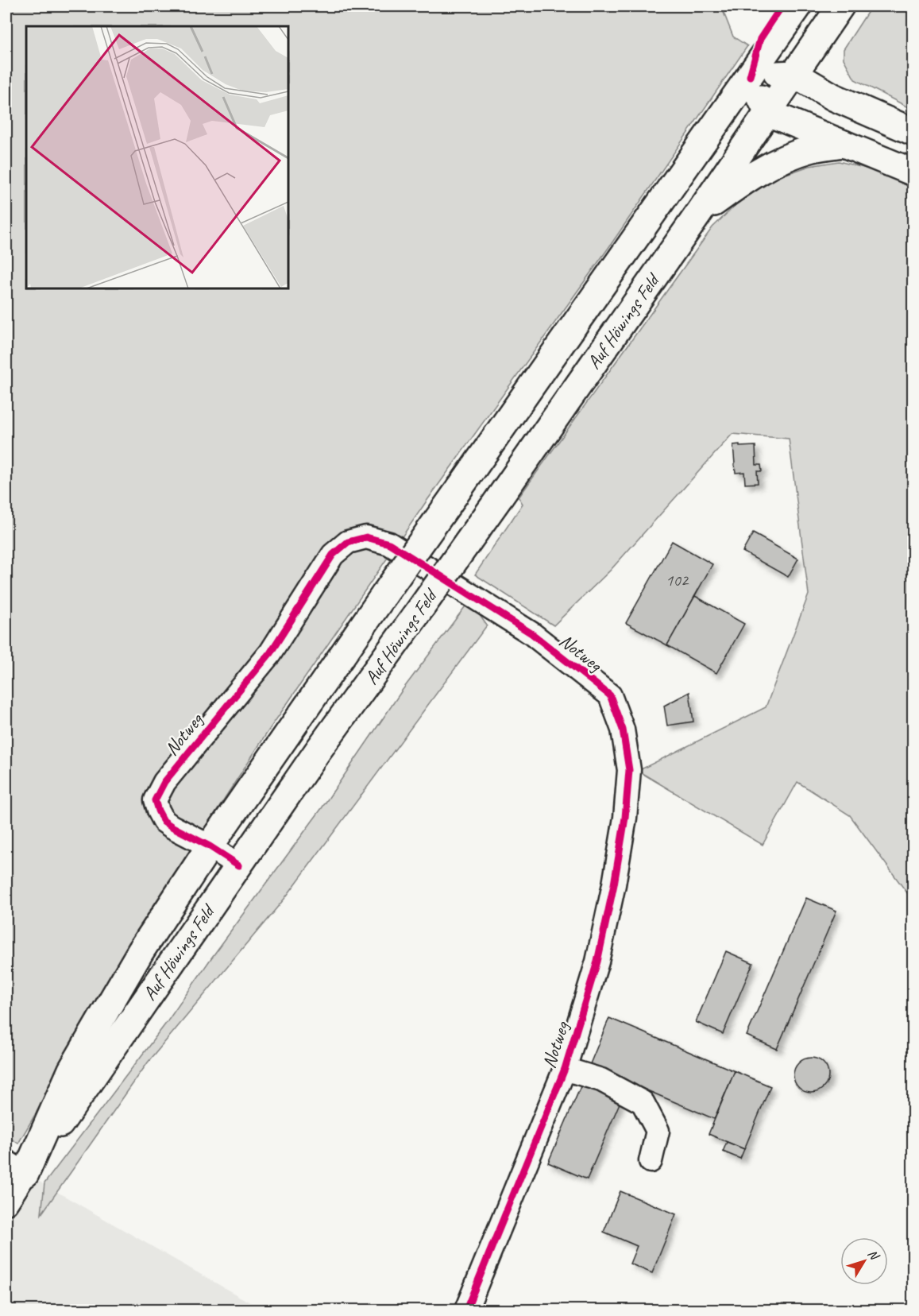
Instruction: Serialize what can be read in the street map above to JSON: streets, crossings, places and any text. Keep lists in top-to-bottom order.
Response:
{
  "streets": {
    "main road": ["Auf Höwings Feld"],
    "street": ["Notweg"]
  },
  "crossings": [
    ["Auf Höwings Feld", "Notweg"]
  ],
  "house_numbers": ["102"],
  "north": "top right"
}
